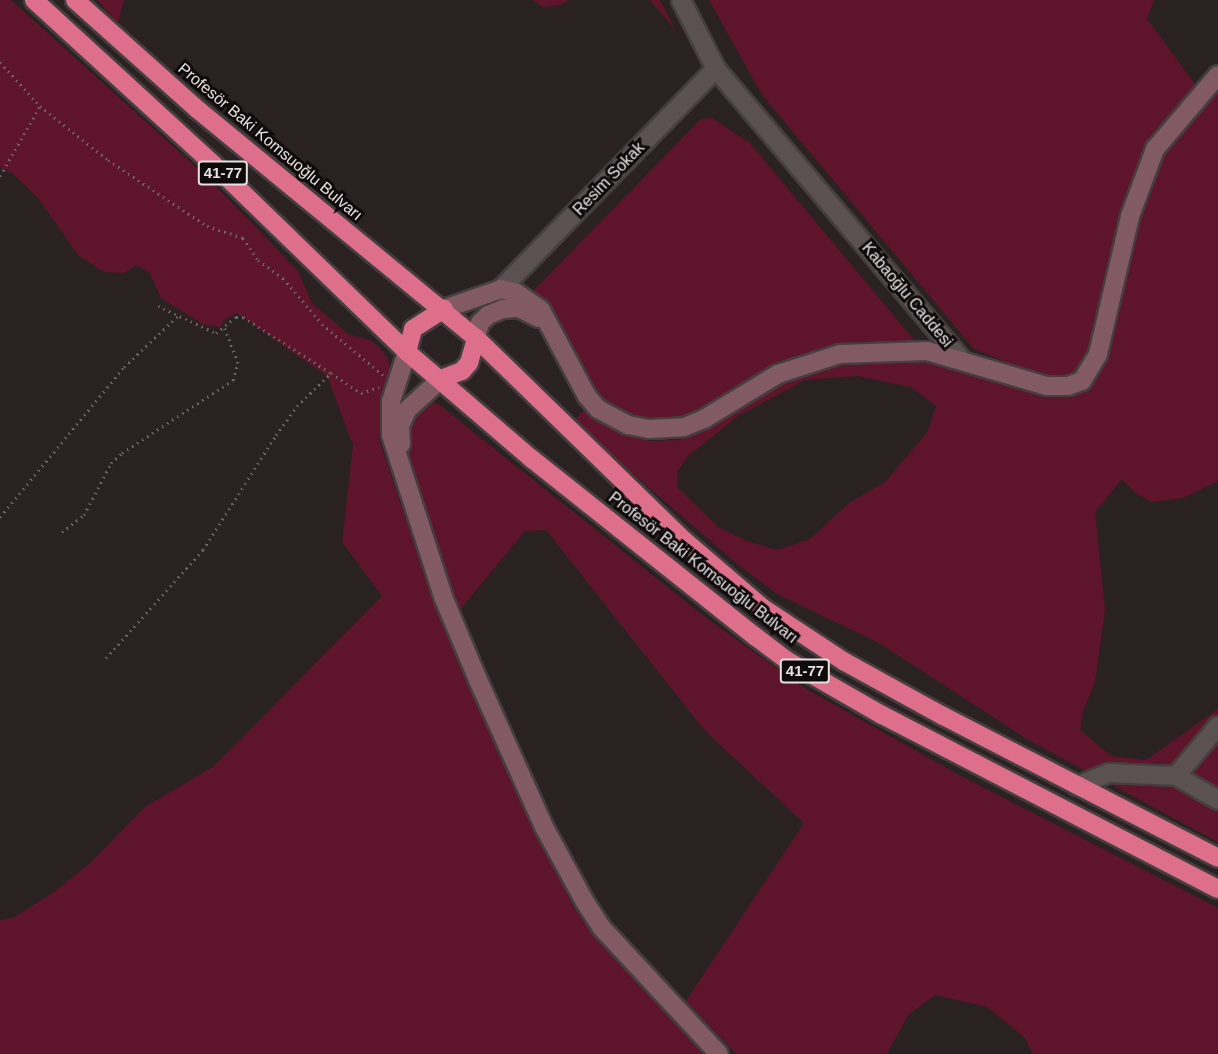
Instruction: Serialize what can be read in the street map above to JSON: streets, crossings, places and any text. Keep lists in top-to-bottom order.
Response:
{
  "streets": {
    "highway": ["Profesör Baki Komsuoğlu Bulvarı", "41-77"],
    "street": ["Resim Sokak", "Kabaoğlu Caddesi"]
  },
  "crossings": [
    ["Profesör Baki Komsuoğlu Bulvarı", "41-77"],
    ["Resim Sokak", "Kabaoğlu Caddesi"]
  ]
}
